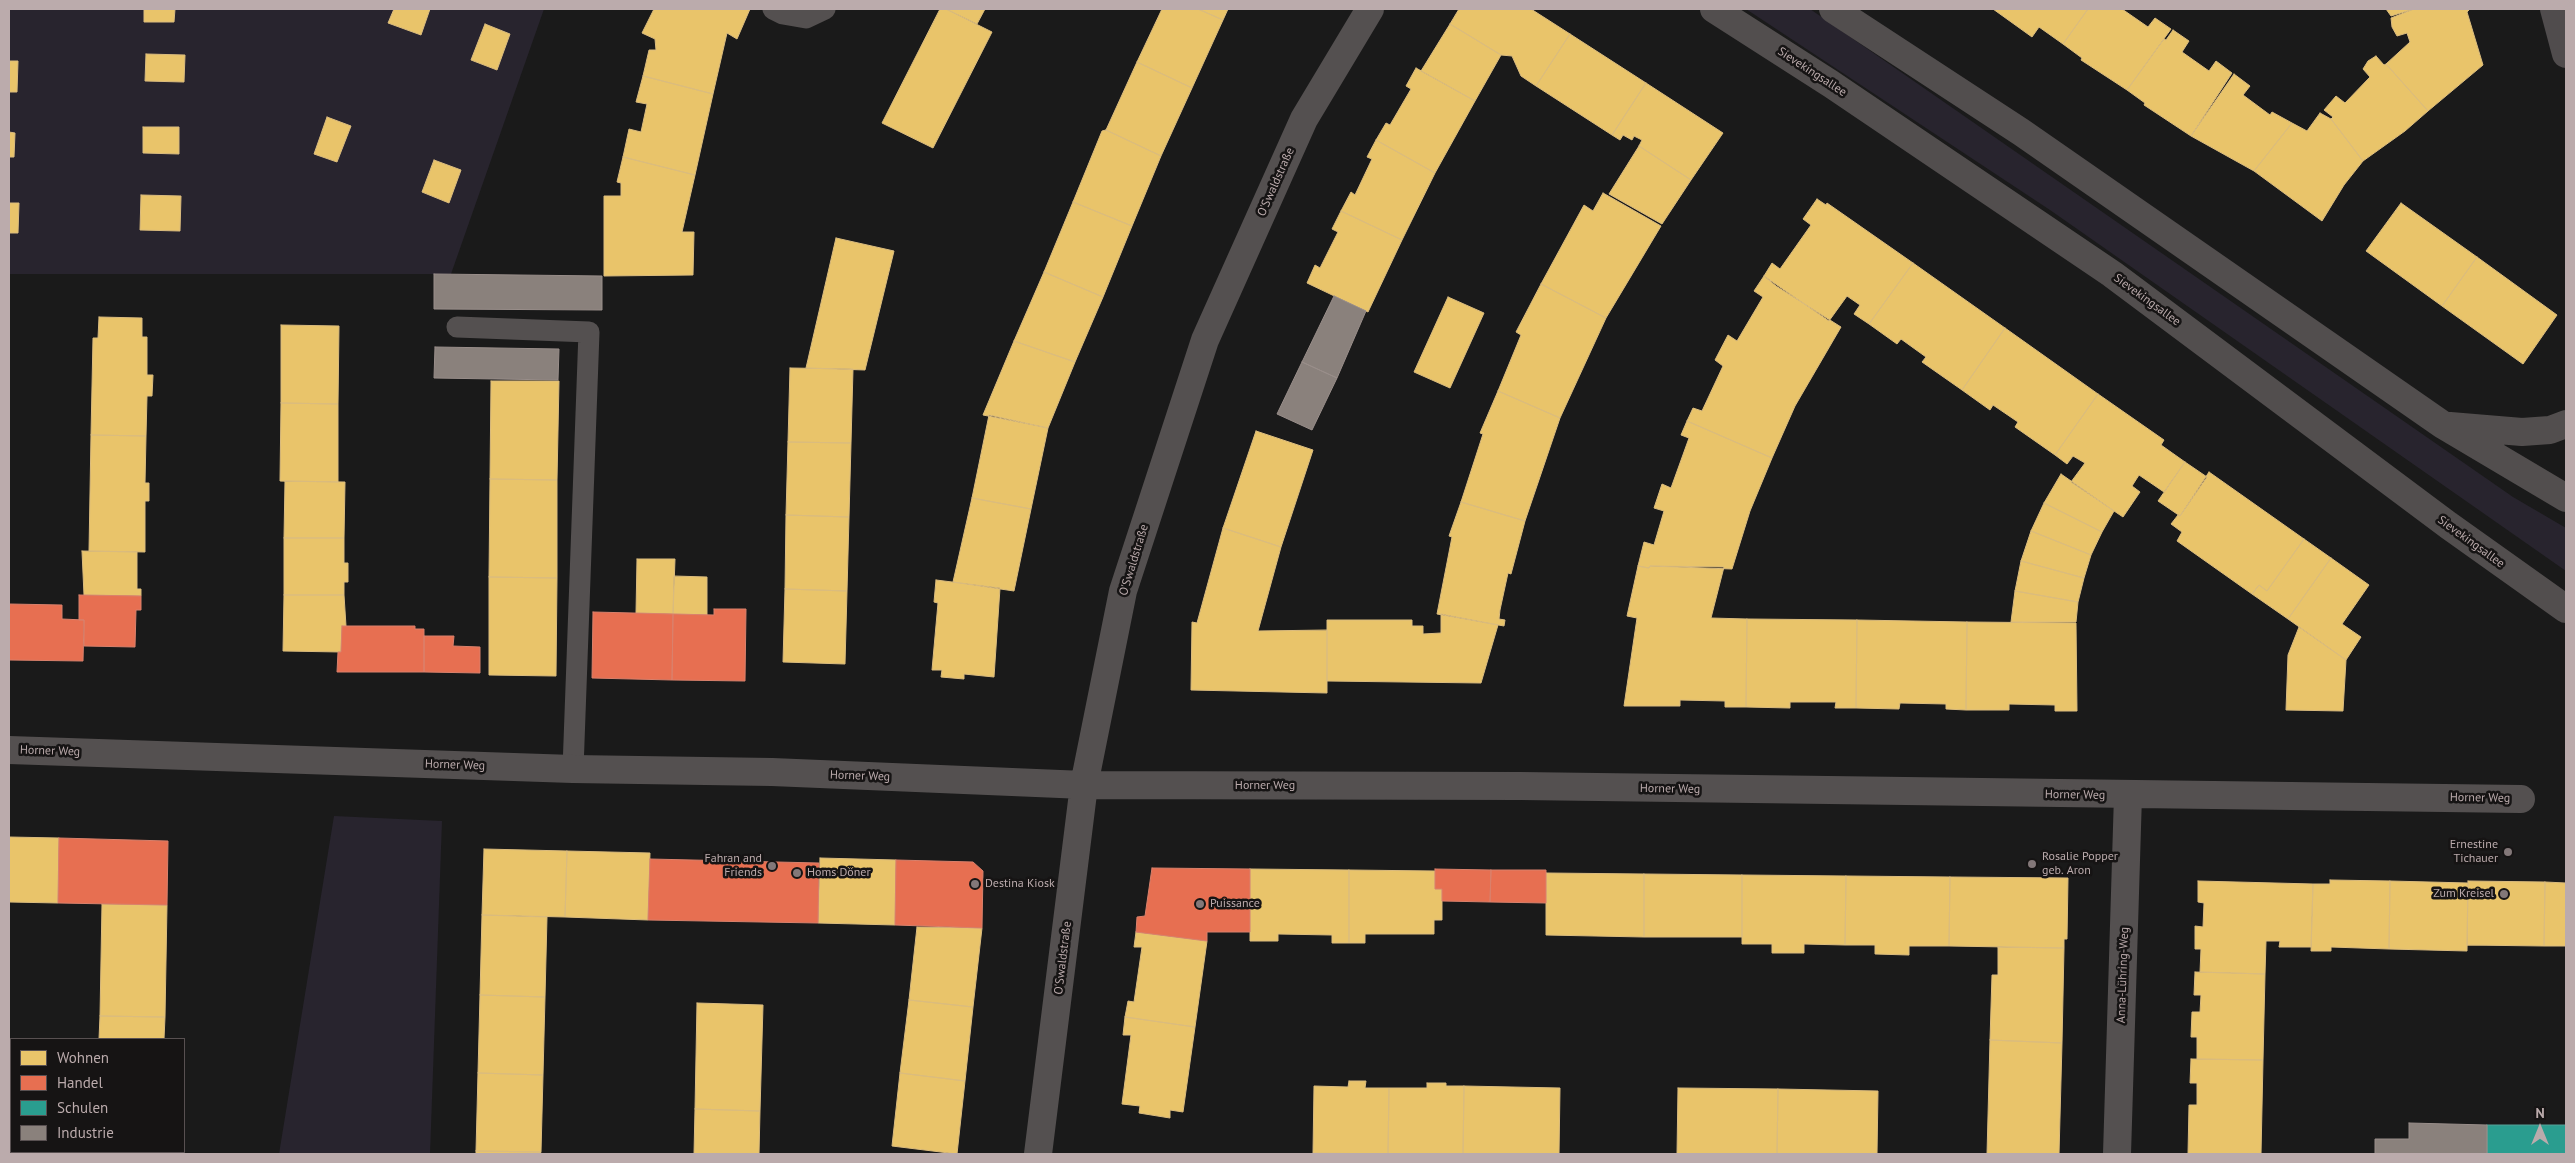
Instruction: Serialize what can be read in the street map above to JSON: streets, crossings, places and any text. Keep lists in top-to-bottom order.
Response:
{
  "streets": {
    "main road": ["Sievekingsallee"],
    "street": ["O'Swaldstraße", "Horner Weg", "Anna-Lühring-Weg"]
  },
  "crossings": [
    ["O'Swaldstraße", "Horner Weg"],
    ["Horner Weg", "Anna-Lühring-Weg"]
  ],
  "places": [
    "Ernestine Tichauer",
    "Rosalie Popper geb. Aron",
    "Fahran and Friends",
    "Homs Döner",
    "Destina Kiosk",
    "Zum Kreisel",
    "Puissance"
  ],
  "legend": [
    "Wohnen",
    "Handel",
    "Schulen",
    "Industrie"
  ],
  "north": "top"
}
